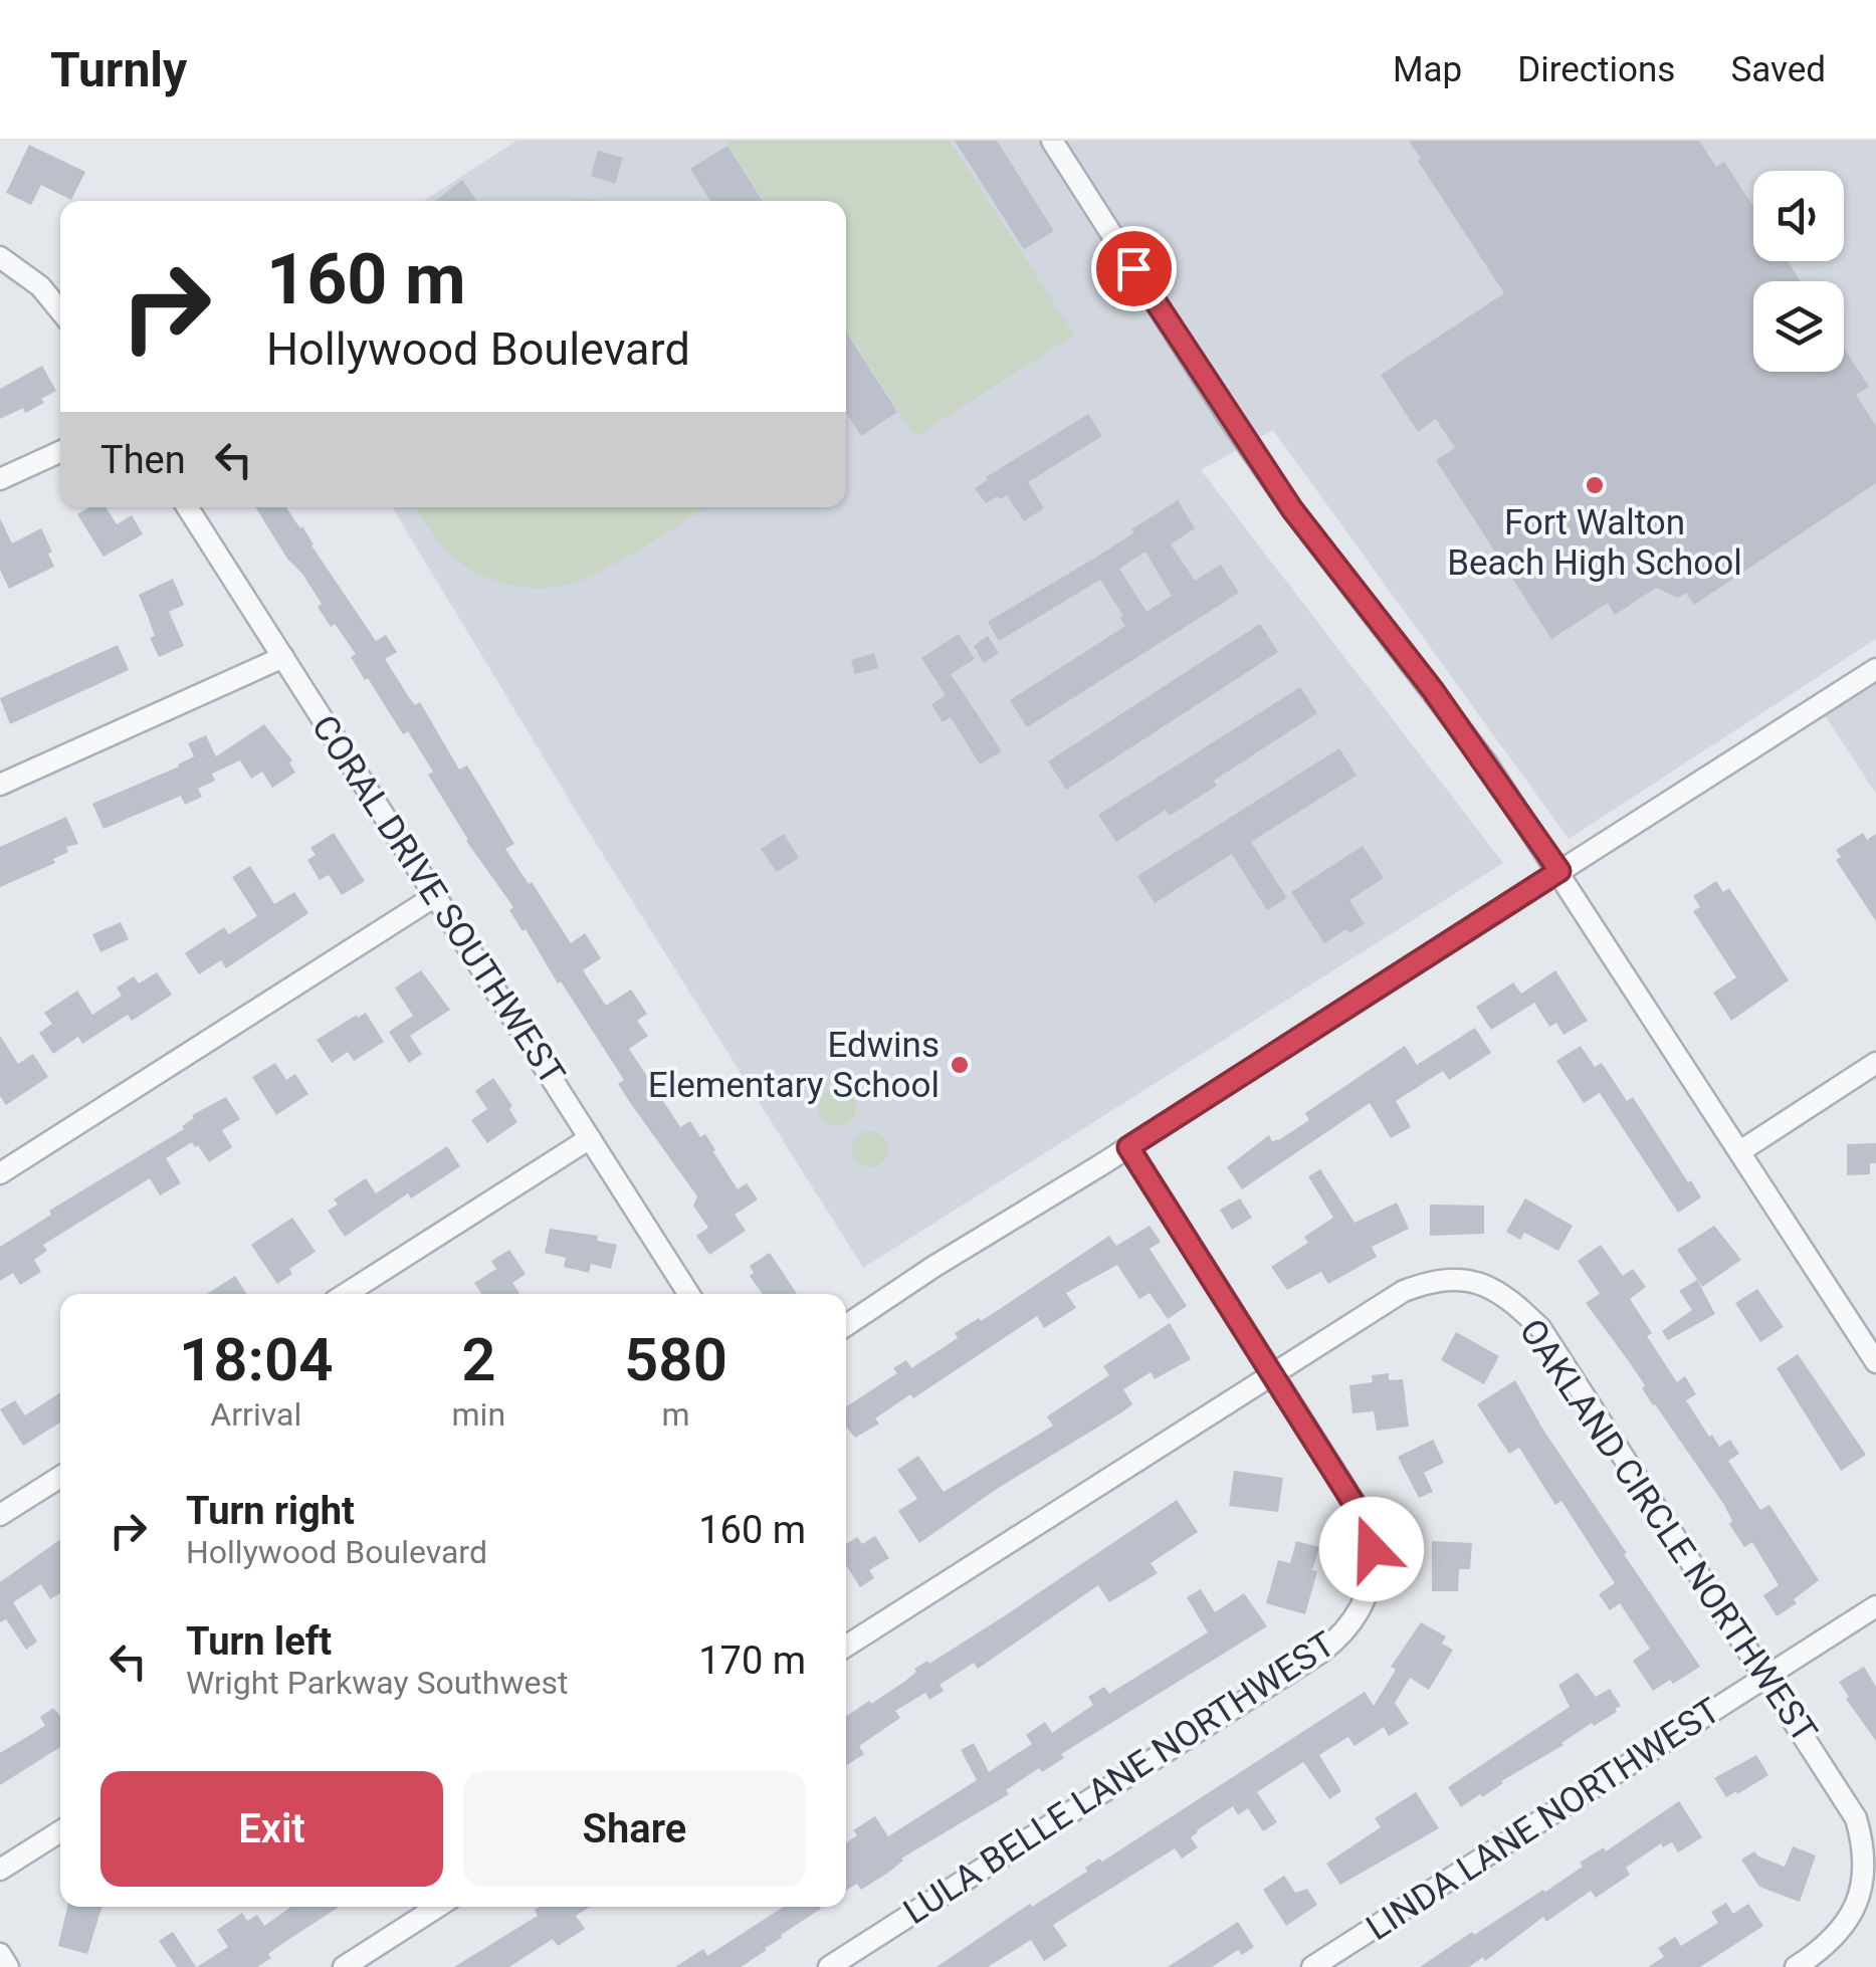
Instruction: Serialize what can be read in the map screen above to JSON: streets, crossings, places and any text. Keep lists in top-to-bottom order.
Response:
{
  "streets": {
    "street": [
      "CORAL DRIVE SOUTHWEST",
      "OAKLAND CIRCLE NORTHWEST",
      "LULA BELLE LANE NORTHWEST",
      "LINDA LANE NORTHWEST"
    ]
  },
  "crossings": [
    ["OAKLAND CIRCLE NORTHWEST", "LULA BELLE LANE NORTHWEST"],
    ["OAKLAND CIRCLE NORTHWEST", "LINDA LANE NORTHWEST"]
  ],
  "places": ["Fort Walton Beach High School", "Edwins Elementary School"],
  "page": {
    "header": "Turnly",
    "nav": ["Map", "Directions", "Saved"],
    "turn": ["160 m", "Hollywood Boulevard"],
    "then": "Then",
    "eta": [
      "18:04",
      "Arrival",
      "2",
      "min",
      "580",
      "m"
    ],
    "list": [
      {
        "name": "Turn right",
        "note": "Hollywood Boulevard",
        "value": "160 m"
      },
      {
        "name": "Turn left",
        "note": "Wright Parkway Southwest",
        "value": "170 m"
      }
    ],
    "buttons": ["Exit", "Share"]
  }
}
